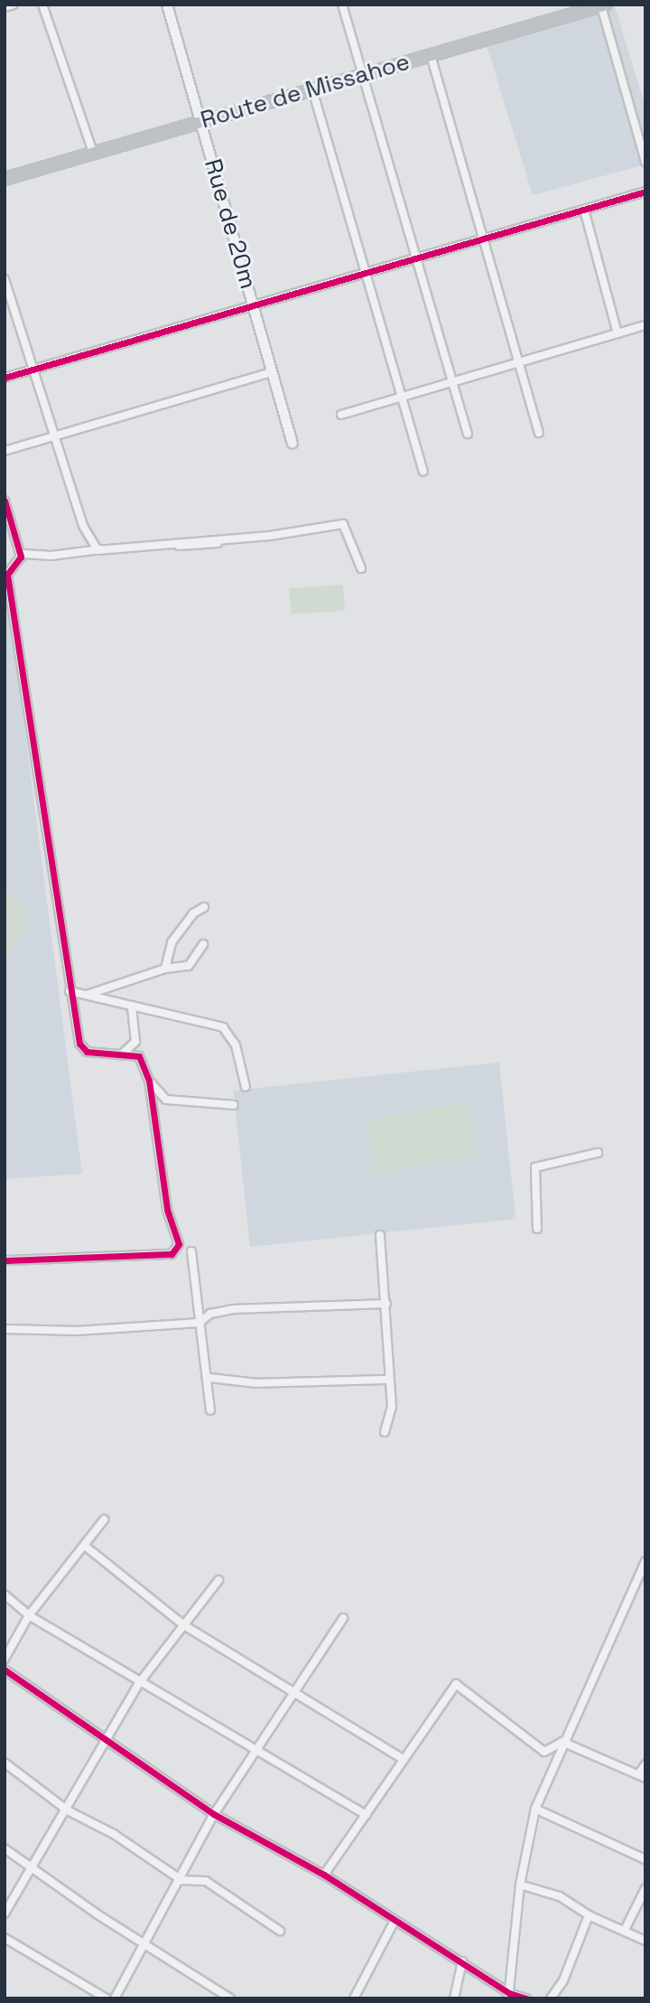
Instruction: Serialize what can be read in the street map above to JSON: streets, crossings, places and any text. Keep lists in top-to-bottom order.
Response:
{
  "streets": {
    "main road": ["Route de Missahoe"],
    "street": ["Rue de 20m"]
  },
  "crossings": [
    ["Route de Missahoe", "Rue de 20m"]
  ]
}
